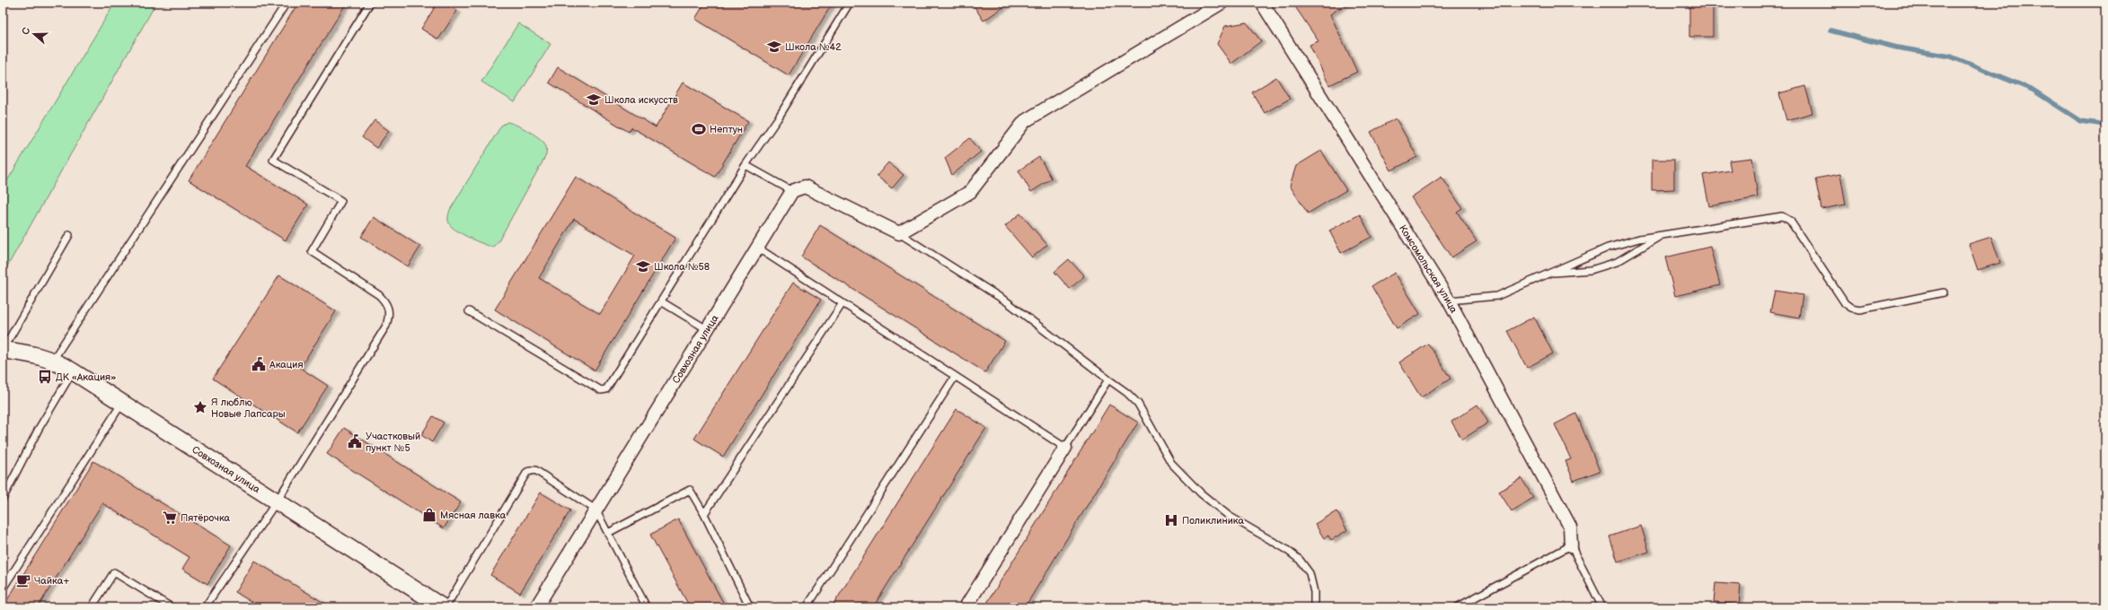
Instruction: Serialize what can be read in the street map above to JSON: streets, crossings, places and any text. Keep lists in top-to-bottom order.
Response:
{
  "streets": {
    "street": ["Комсомольская улица", "Совхозная улица"]
  },
  "places": {
    "school or university": ["Школа №42", "Школа искусств", "Школа №58"],
    "sports": ["Нептун"],
    "public building": ["Акация", "Участковый пункт №5"],
    "bus stop": ["ДК «Акация»"],
    "place": ["Я люблю Новые Лапсары"],
    "shop": ["Мясная лавка"],
    "supermarket": ["Пятёрочка"],
    "hospital": ["Поликлиника"],
    "cafe": ["Чайка+"]
  },
  "north": "left"
}
